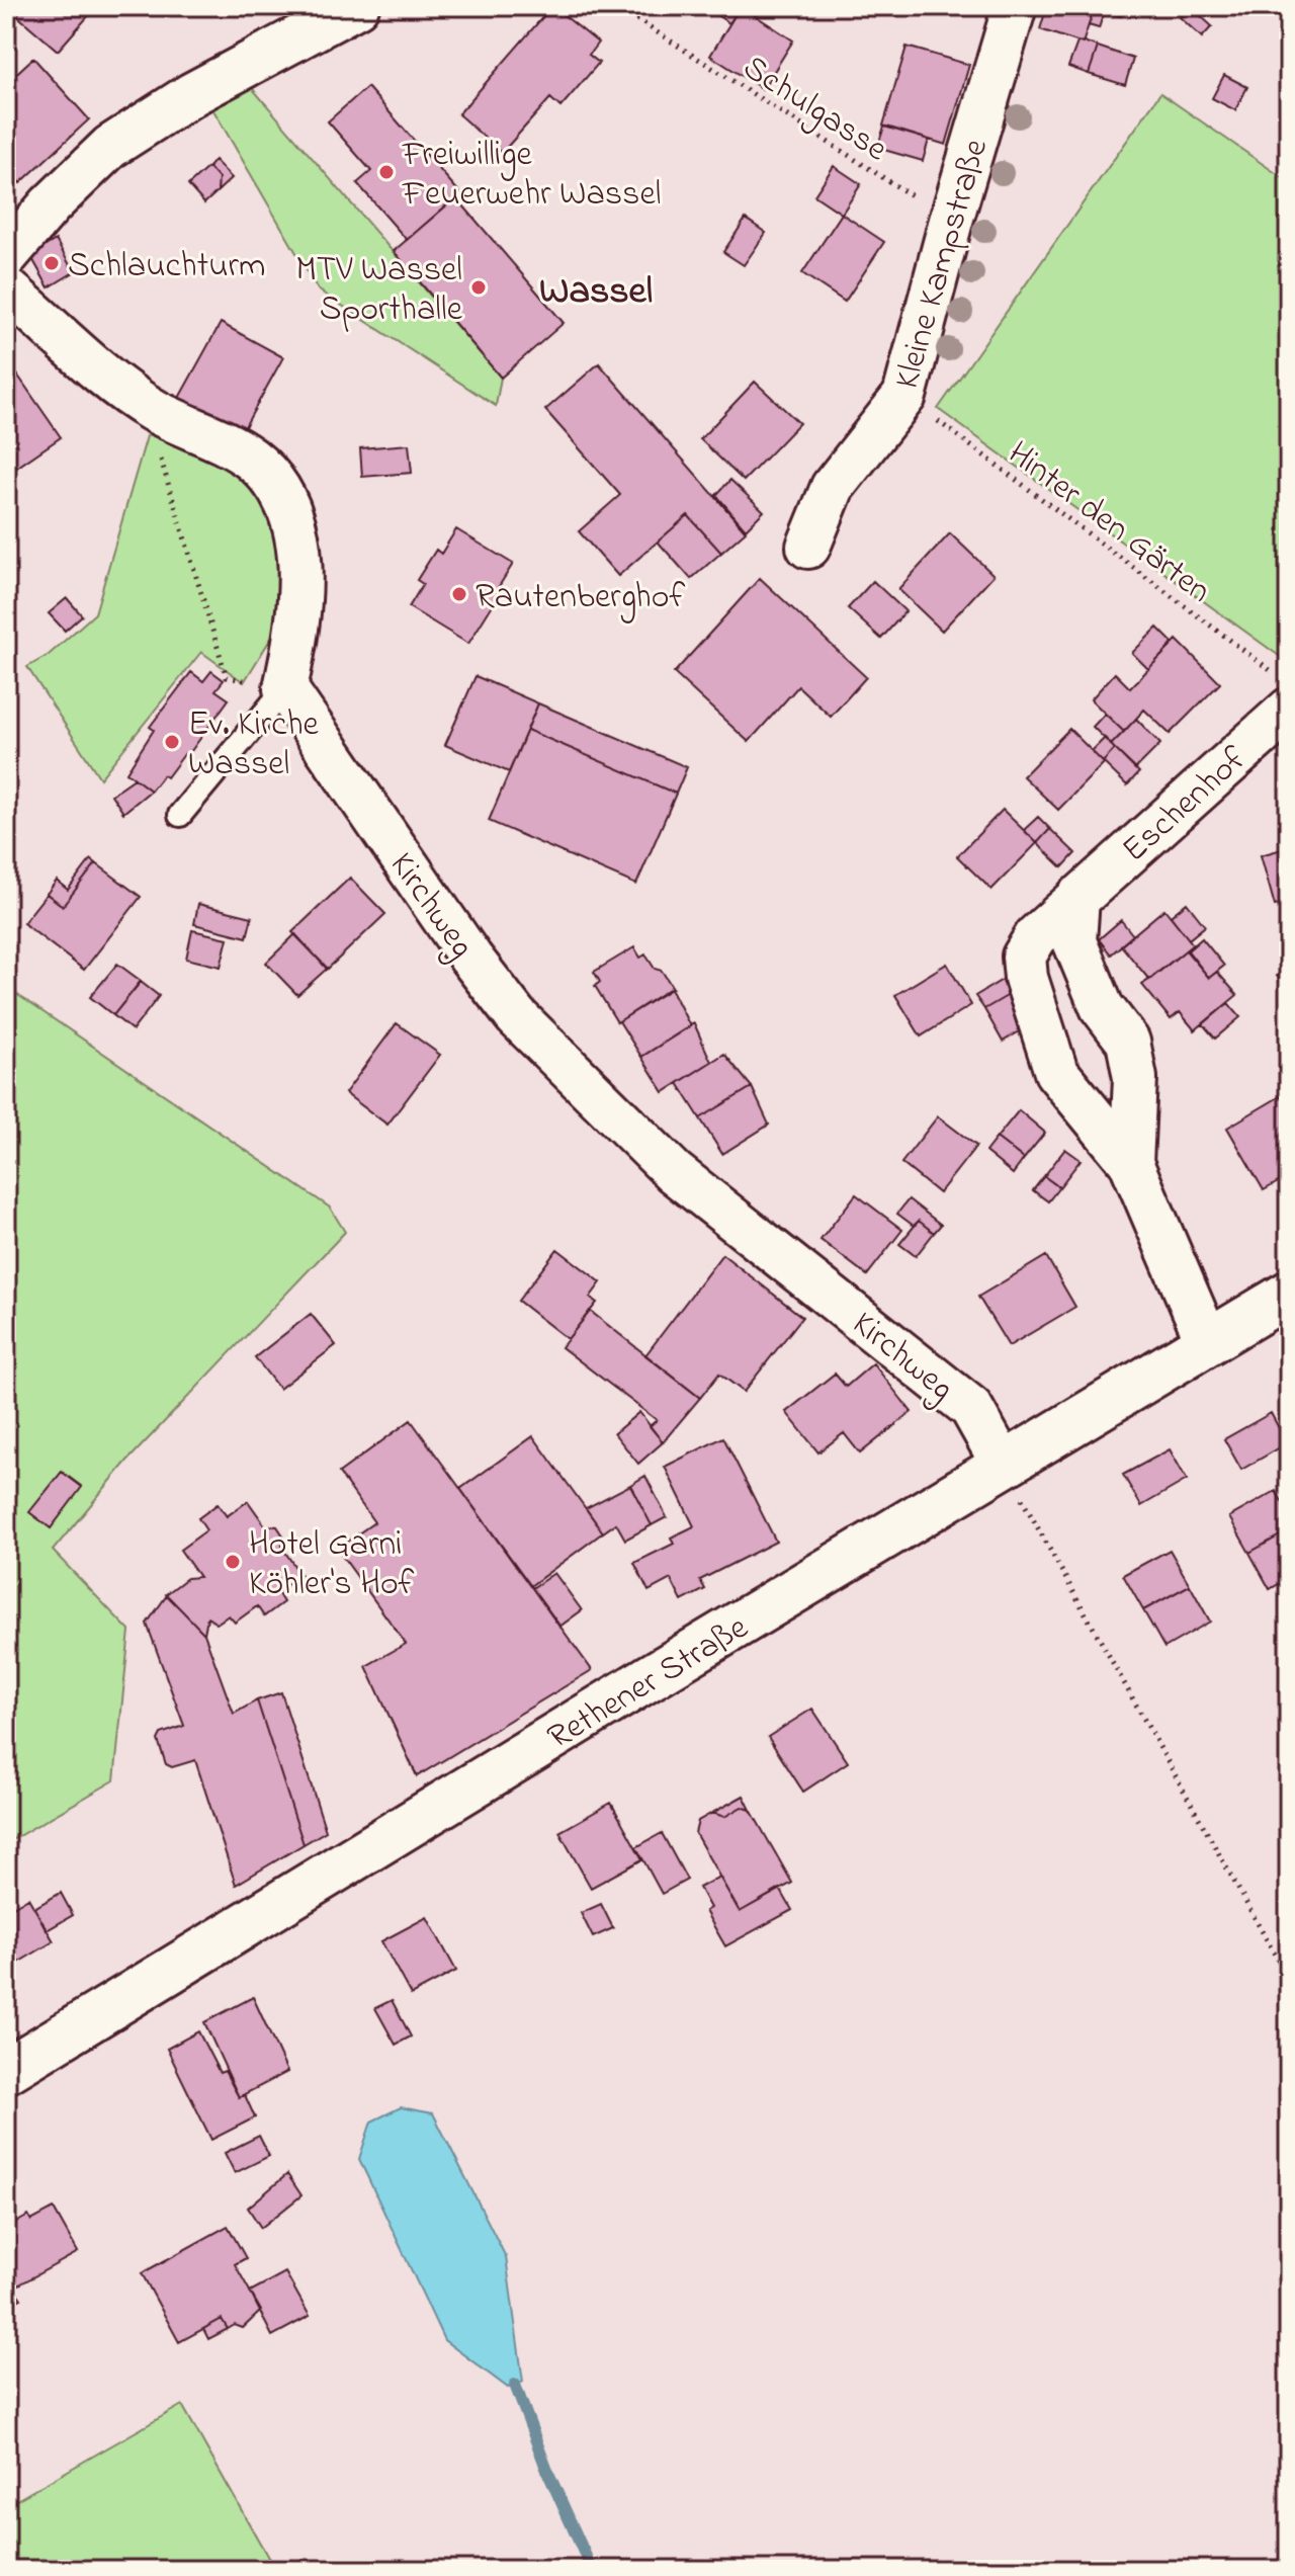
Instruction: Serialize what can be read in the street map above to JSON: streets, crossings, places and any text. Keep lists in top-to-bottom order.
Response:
{
  "streets": {
    "main road": ["Rethener Straße"],
    "street": ["Kleine Kampstraße", "Eschenhof", "Kirchweg"],
    "path": ["Schulgasse", "Hinter den Gärten"]
  },
  "crossings": [
    ["Schulgasse", "Kleine Kampstraße"],
    ["Kleine Kampstraße", "Hinter den Gärten"],
    ["Hinter den Gärten", "Eschenhof"],
    ["Eschenhof", "Rethener Straße"],
    ["Kirchweg", "Rethener Straße"]
  ],
  "districts": ["Wassel"],
  "places": [
    "Freiwillige Feuerwehr Wassel",
    "Schlauchturm",
    "MTV Wassel Sporthalle",
    "Rautenberghof",
    "Ev. Kirche Wassel",
    "Hotel Garni Köhler's Hof"
  ]
}
